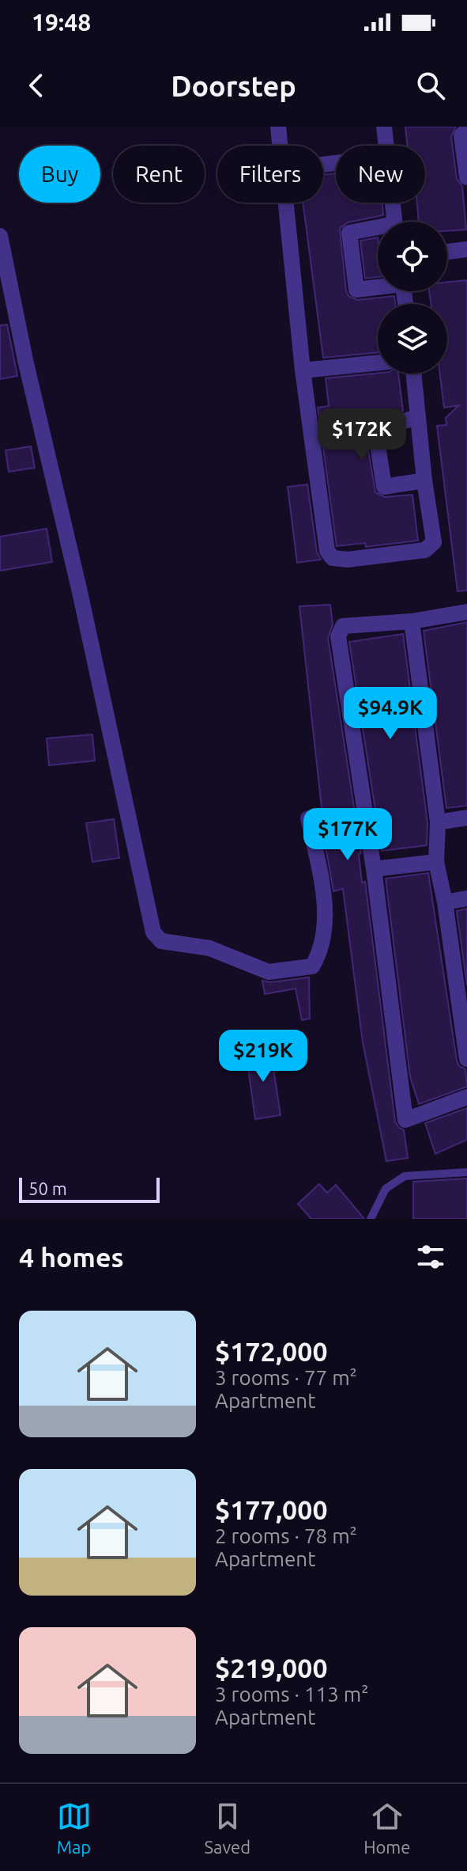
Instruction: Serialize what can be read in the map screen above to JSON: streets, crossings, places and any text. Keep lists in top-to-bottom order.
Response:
{
  "scale_bar": "50 m",
  "page": {
    "status": "19:48",
    "header": "Doorstep",
    "chip": [
      "Buy",
      "Rent",
      "Filters",
      "New"
    ],
    "price": [
      "$172K",
      "$94.9K",
      "$177K",
      "$219K"
    ],
    "scale": "50 m",
    "heading": "4 homes",
    "list": [
      {
        "name": "$172,000",
        "note": "3 rooms · 77 m² · Apartment"
      },
      {
        "name": "$177,000",
        "note": "2 rooms · 78 m² · Apartment"
      },
      {
        "name": "$219,000",
        "note": "3 rooms · 113 m² · Apartment"
      }
    ],
    "tabs": ["Map", "Saved", "Home"]
  }
}
